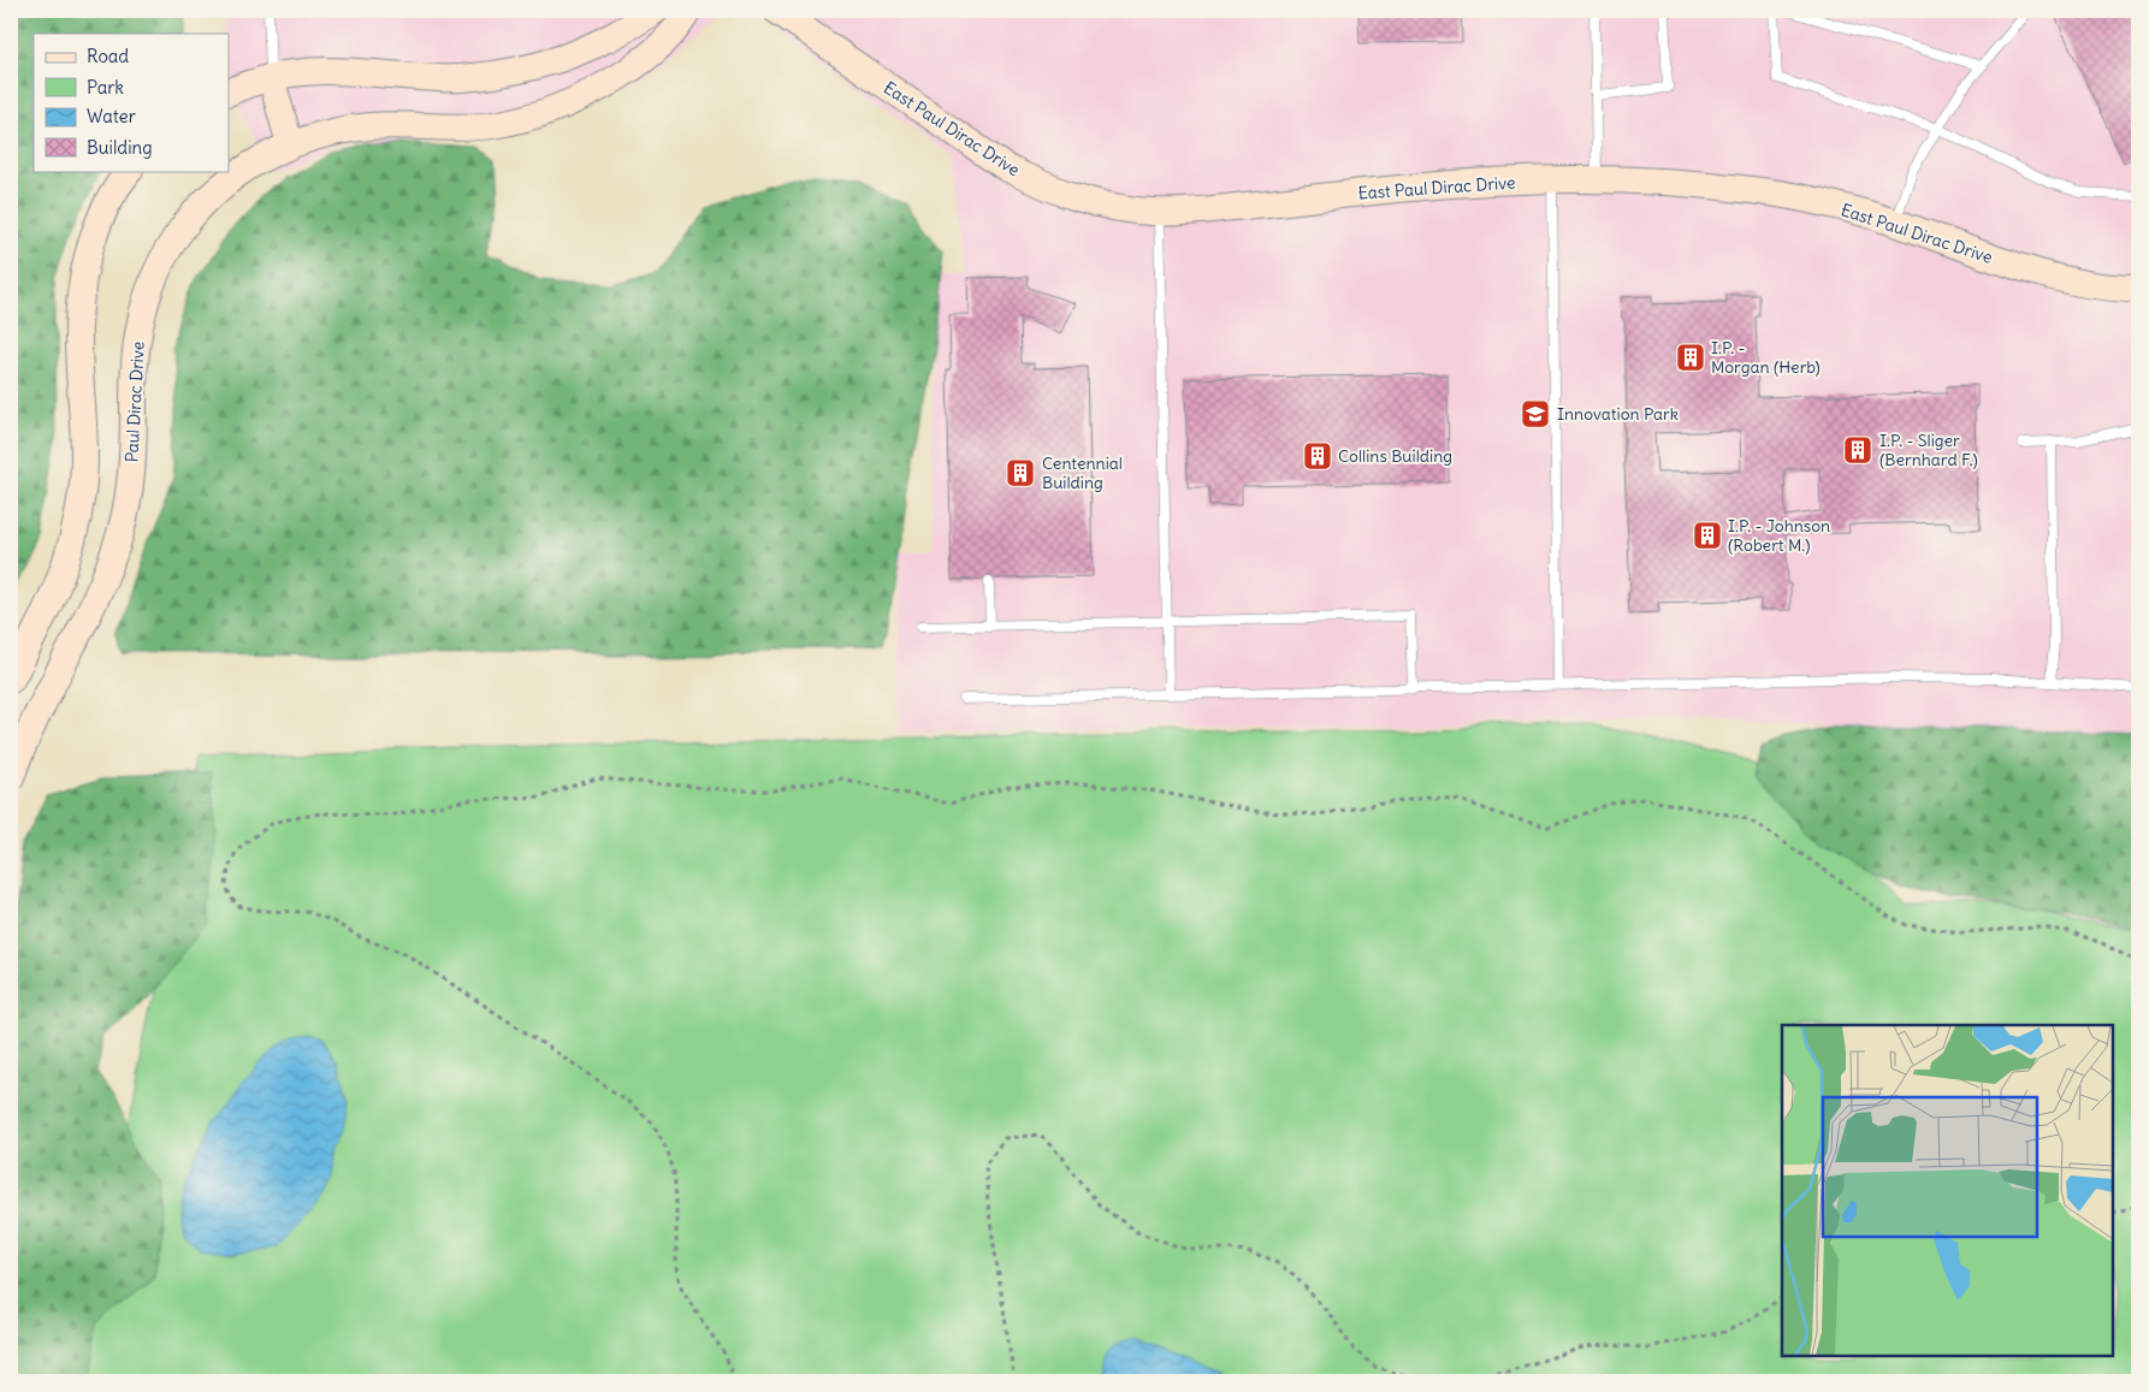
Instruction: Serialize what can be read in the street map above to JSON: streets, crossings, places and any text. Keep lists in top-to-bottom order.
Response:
{
  "streets": {
    "street": ["East Paul Dirac Drive", "Paul Dirac Drive"]
  },
  "places": {
    "building": [
      "I.P. - Morgan (Herb)",
      "I.P. - Sliger (Bernhard F.)",
      "Collins Building",
      "Centennial Building",
      "I.P. - Johnson (Robert M.)"
    ],
    "school or university": ["Innovation Park"]
  },
  "legend": [
    "Road",
    "Park",
    "Water",
    "Building"
  ]
}
